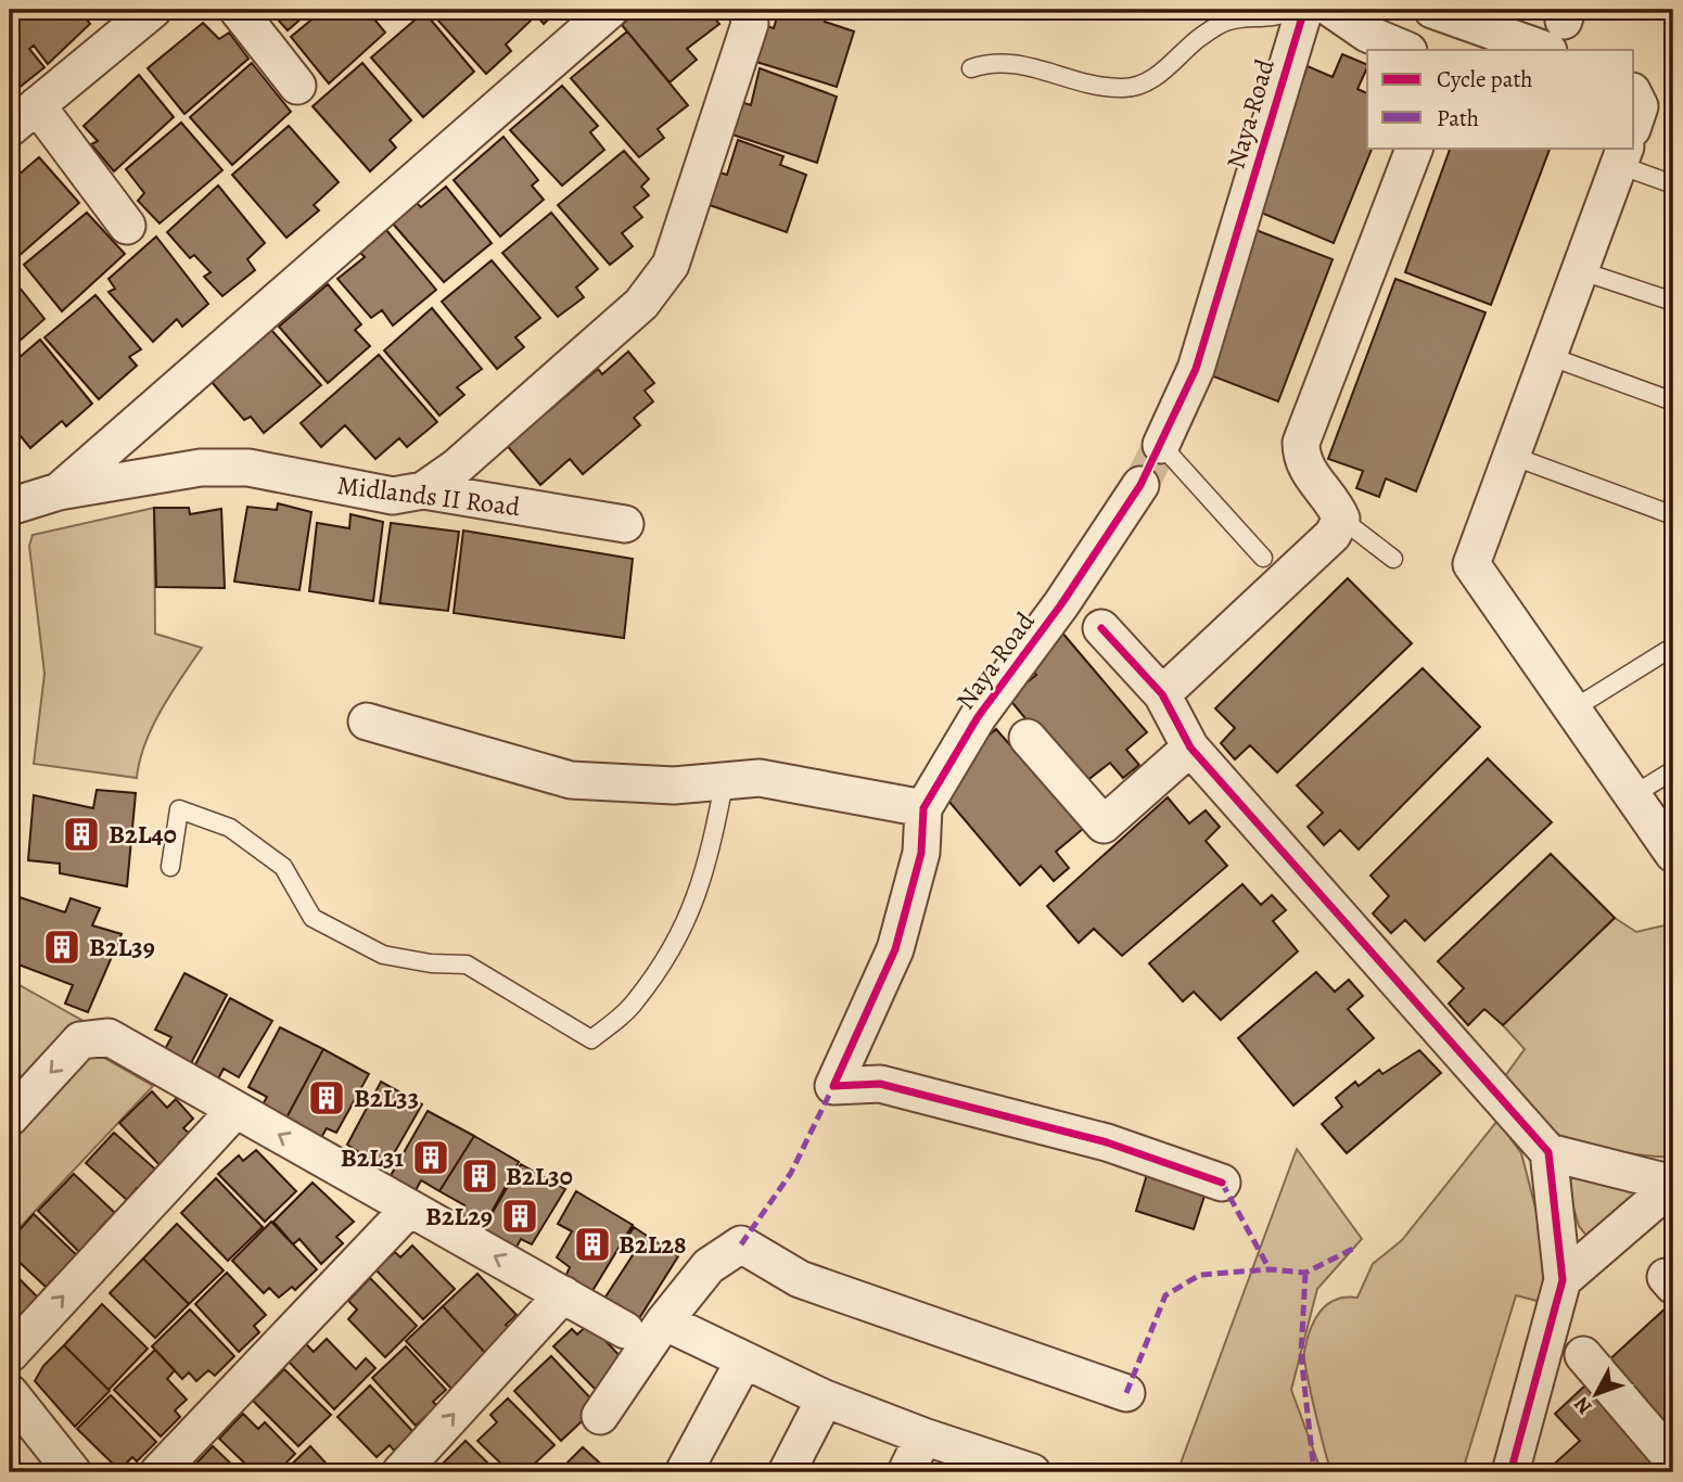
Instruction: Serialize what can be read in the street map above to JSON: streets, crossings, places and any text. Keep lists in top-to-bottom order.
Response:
{
  "streets": {
    "street": ["Naya Road", "Midlands II Road"]
  },
  "places": {
    "building": [
      "B2L40",
      "B2L39",
      "B2L33",
      "B2L31",
      "B2L30",
      "B2L29",
      "B2L28"
    ]
  },
  "legend": ["Cycle path", "Path"],
  "north": "bottom left"
}
